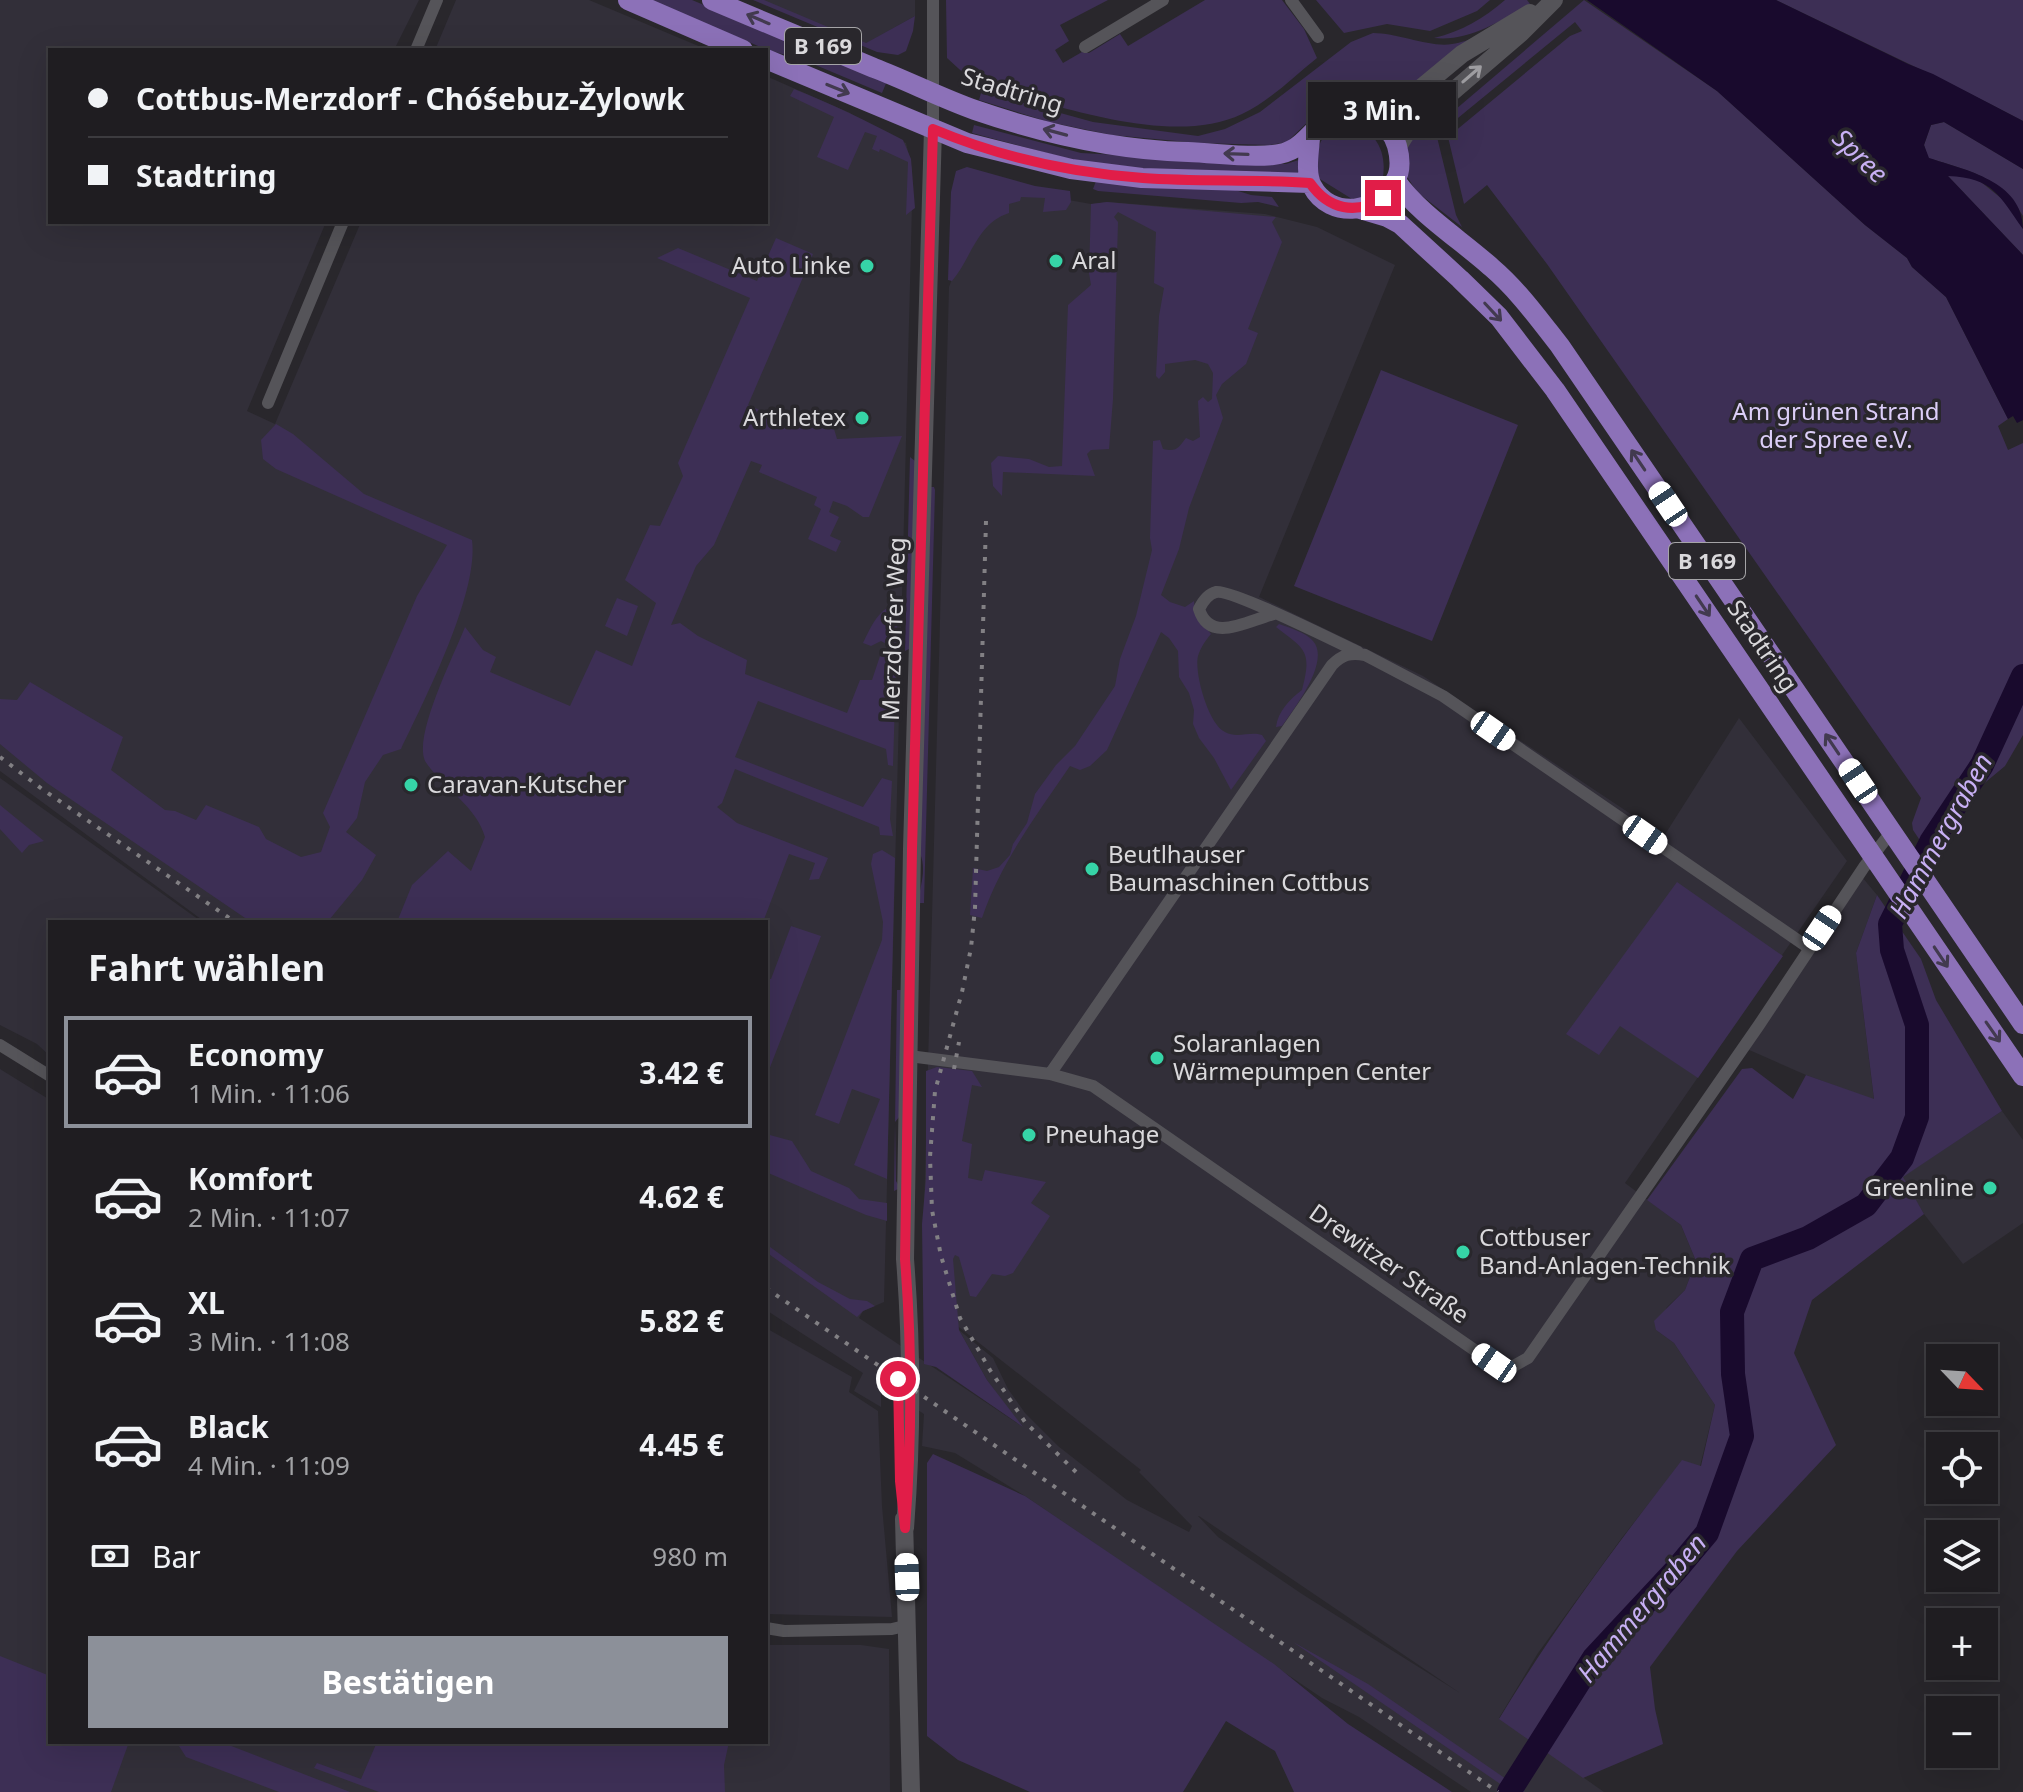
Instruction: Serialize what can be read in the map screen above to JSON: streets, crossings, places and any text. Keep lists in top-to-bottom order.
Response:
{
  "streets": {
    "main road": ["B 169", "Stadtring"],
    "street": ["Merzdorfer Weg", "Drewitzer Straße"]
  },
  "crossings": [
    ["B 169", "Stadtring"],
    ["B 169", "Merzdorfer Weg"],
    ["Stadtring", "Merzdorfer Weg"],
    ["Stadtring", "Drewitzer Straße"],
    ["Merzdorfer Weg", "Drewitzer Straße"]
  ],
  "water": ["Spree", "Hammergraben"],
  "parks": ["Am grünen Strand der Spree e.V."],
  "places": [
    "Aral",
    "Auto Linke",
    "Arthletex",
    "Caravan-Kutscher",
    "Beutlhauser Baumaschinen Cottbus",
    "Solaranlagen Wärmepumpen Center",
    "Pneuhage",
    "Greenline",
    "Cottbuser Band-Anlagen-Technik"
  ],
  "north": "bottom right",
  "page": {
    "banner": ["Cottbus-Merzdorf - Chóśebuz-Žylowk", "Stadtring"],
    "bubble": "3 Min.",
    "heading": "Fahrt wählen",
    "list": [
      {
        "name": "Economy",
        "note": "1 Min. · 11:06",
        "value": "3.42 €"
      },
      {
        "name": "Komfort",
        "note": "2 Min. · 11:07",
        "value": "4.62 €"
      },
      {
        "name": "XL",
        "note": "3 Min. · 11:08",
        "value": "5.82 €"
      },
      {
        "name": "Black",
        "note": "4 Min. · 11:09",
        "value": "4.45 €"
      }
    ],
    "map_buttons": ["+", "−"],
    "pay": ["Bar", "980 m"],
    "buttons": "Bestätigen"
  }
}
